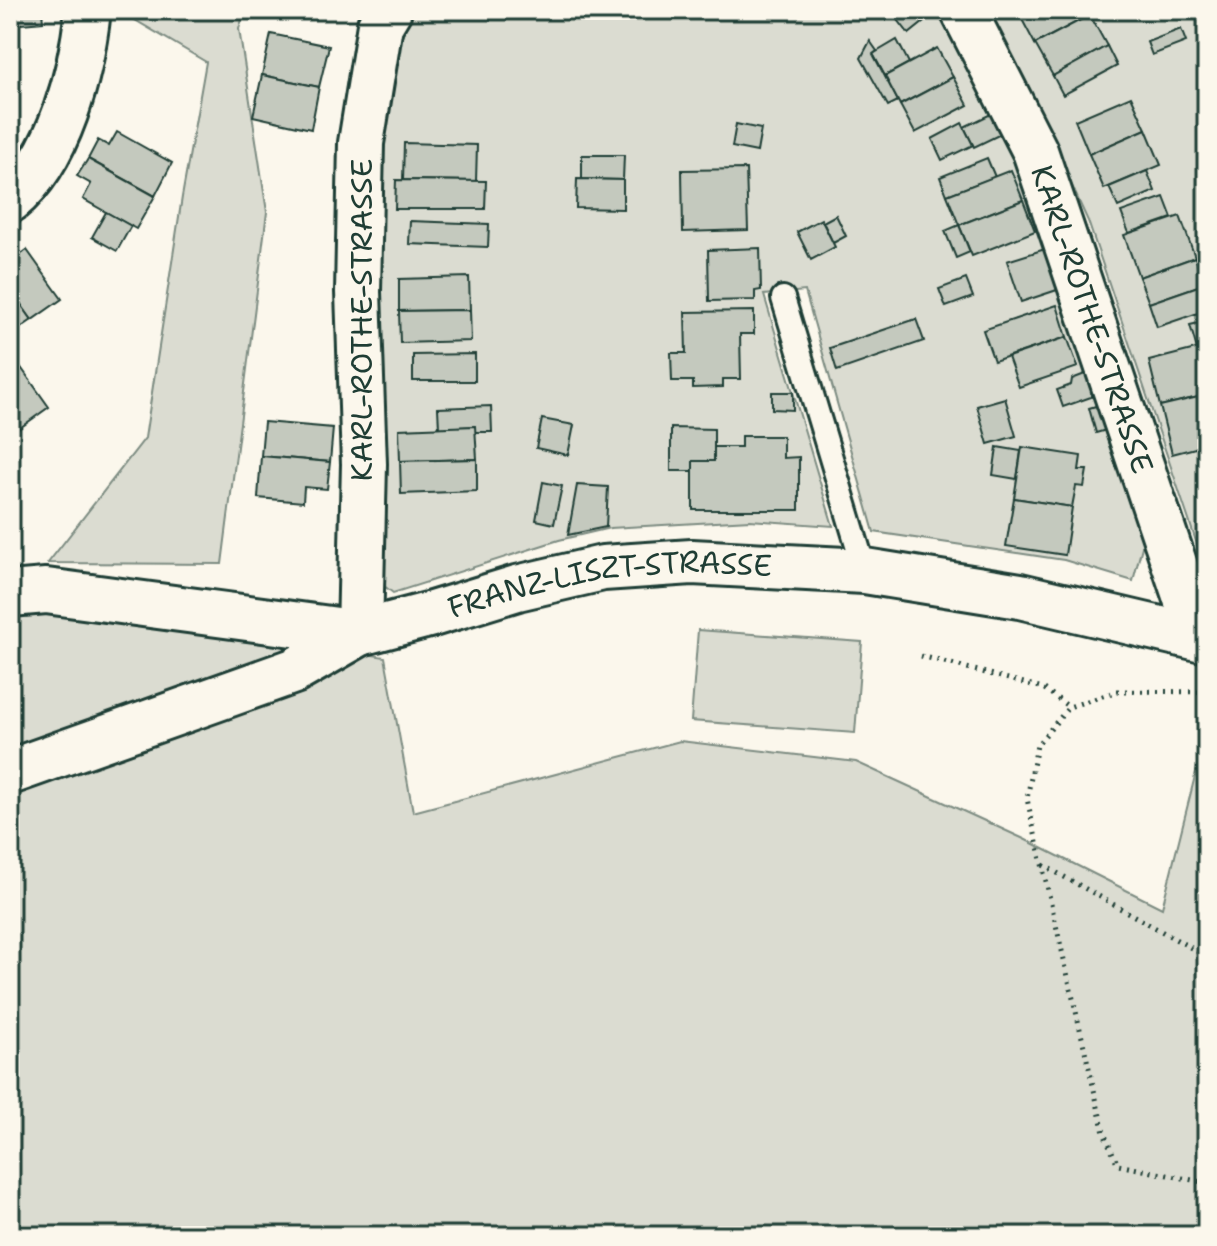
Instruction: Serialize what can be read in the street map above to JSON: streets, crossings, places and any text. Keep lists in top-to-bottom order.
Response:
{
  "streets": {
    "street": ["KARL-ROTHE-STRASSE", "FRANZ-LISZT-STRASSE"]
  },
  "crossings": [
    ["KARL-ROTHE-STRASSE", "FRANZ-LISZT-STRASSE"]
  ]
}
